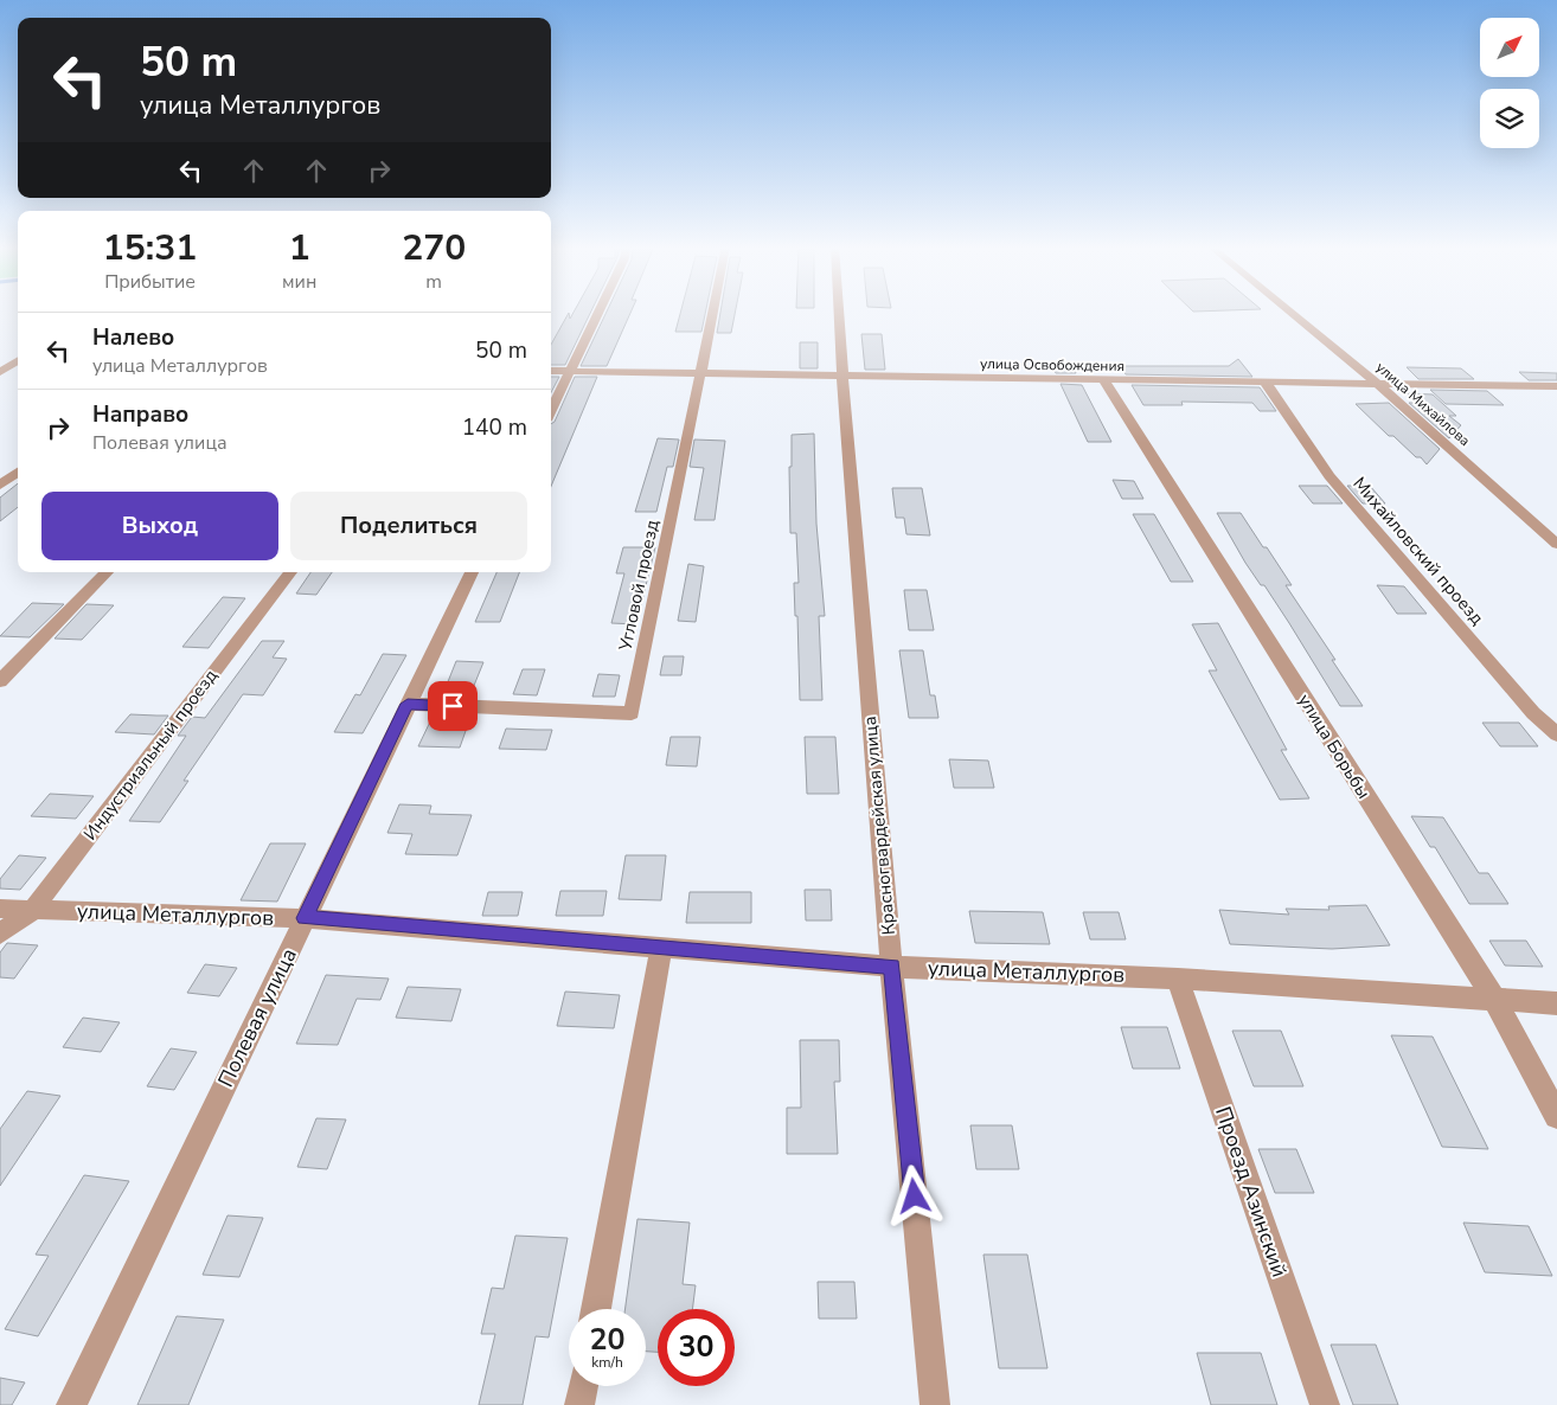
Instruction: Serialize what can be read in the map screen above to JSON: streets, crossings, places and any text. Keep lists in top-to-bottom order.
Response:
{
  "streets": {
    "street": [
      "улица Освобождения",
      "улица Михайлова",
      "Михайловский проезд",
      "Угловой проезд",
      "улица Борьбы",
      "Индустриальный проезд",
      "Красногвардейская улица",
      "улица Металлургов",
      "Полевая улица",
      "Проезд Азинский"
    ]
  },
  "crossings": [
    ["улица Освобождения", "улица Михайлова"],
    ["улица Освобождения", "Михайловский проезд"],
    ["улица Освобождения", "Угловой проезд"],
    ["улица Освобождения", "улица Борьбы"],
    ["улица Освобождения", "Красногвардейская улица"],
    ["Угловой проезд", "Полевая улица"],
    ["улица Борьбы", "улица Металлургов"],
    ["Индустриальный проезд", "улица Металлургов"],
    ["Красногвардейская улица", "улица Металлургов"],
    ["улица Металлургов", "Полевая улица"],
    ["улица Металлургов", "Проезд Азинский"]
  ],
  "north": "top right",
  "page": {
    "turn": ["50 m", "улица Металлургов"],
    "eta": [
      "15:31",
      "Прибытие",
      "1",
      "мин",
      "270",
      "m"
    ],
    "list": [
      {
        "name": "Налево",
        "note": "улица Металлургов",
        "value": "50 m"
      },
      {
        "name": "Направо",
        "note": "Полевая улица",
        "value": "140 m"
      }
    ],
    "buttons": ["Выход", "Поделиться"],
    "speed": "20 km/h",
    "limit": "30"
  }
}
